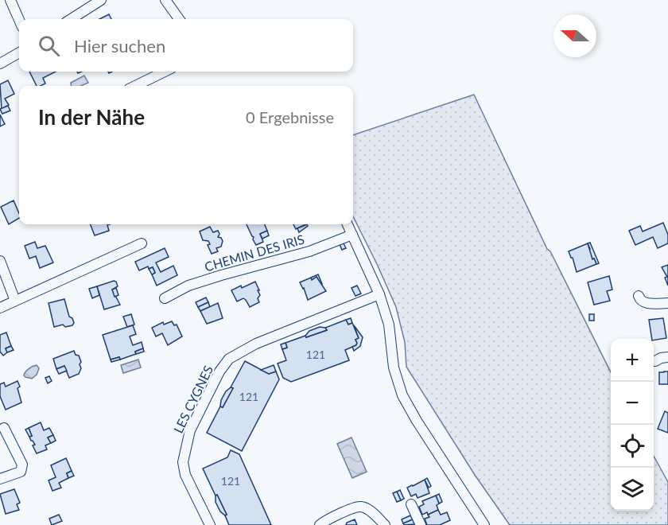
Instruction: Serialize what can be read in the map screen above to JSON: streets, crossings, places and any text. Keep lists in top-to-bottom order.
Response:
{
  "streets": {
    "street": ["CHEMIN DES IRIS", "LES CYGNES"]
  },
  "house_numbers": ["121", "121", "121"],
  "north": "left",
  "page": {
    "search": "Hier suchen",
    "heading": ["In der Nähe", "0 Ergebnisse"],
    "map_buttons": ["+", "−"]
  }
}
